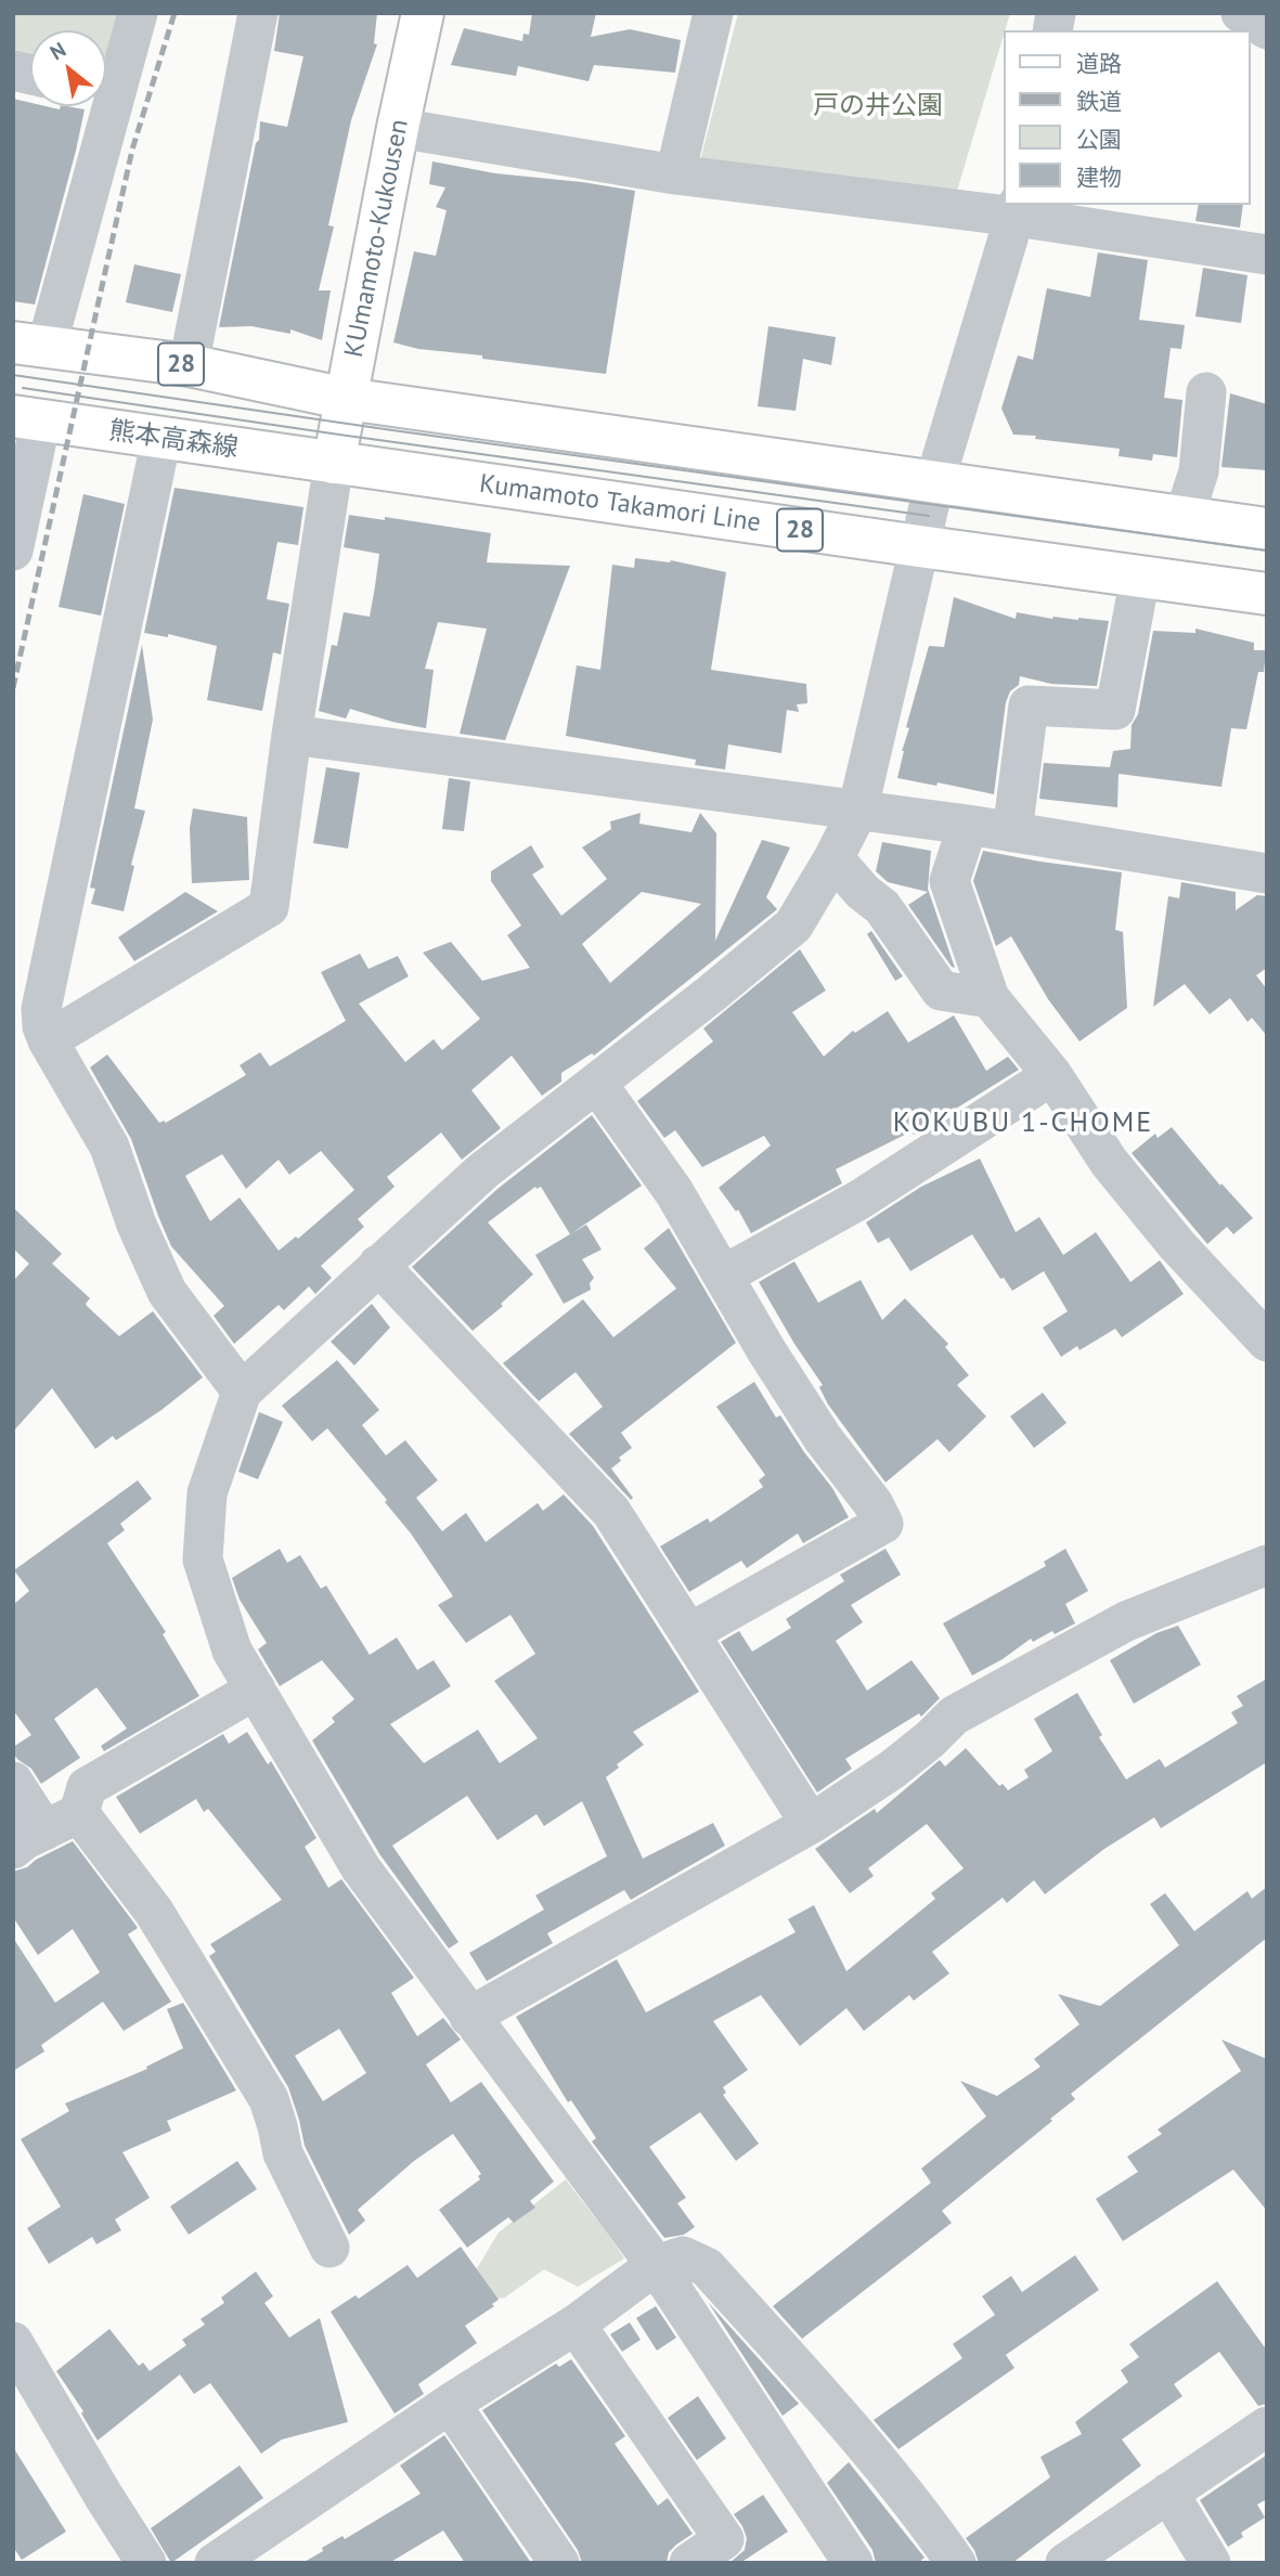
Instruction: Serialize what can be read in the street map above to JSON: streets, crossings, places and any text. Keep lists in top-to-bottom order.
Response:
{
  "streets": {
    "main road": [
      "KUmamoto-Kukousen",
      "28",
      "熊本高森線",
      "Kumamoto Takamori Line"
    ]
  },
  "crossings": [
    ["KUmamoto-Kukousen", "28"],
    ["KUmamoto-Kukousen", "熊本高森線"],
    ["KUmamoto-Kukousen", "Kumamoto Takamori Line"],
    ["熊本高森線", "Kumamoto Takamori Line"]
  ],
  "districts": ["KOKUBU 1-CHOME"],
  "parks": ["戸の井公園"],
  "legend": [
    "道路",
    "鉄道",
    "公園",
    "建物"
  ],
  "north": "top left"
}
